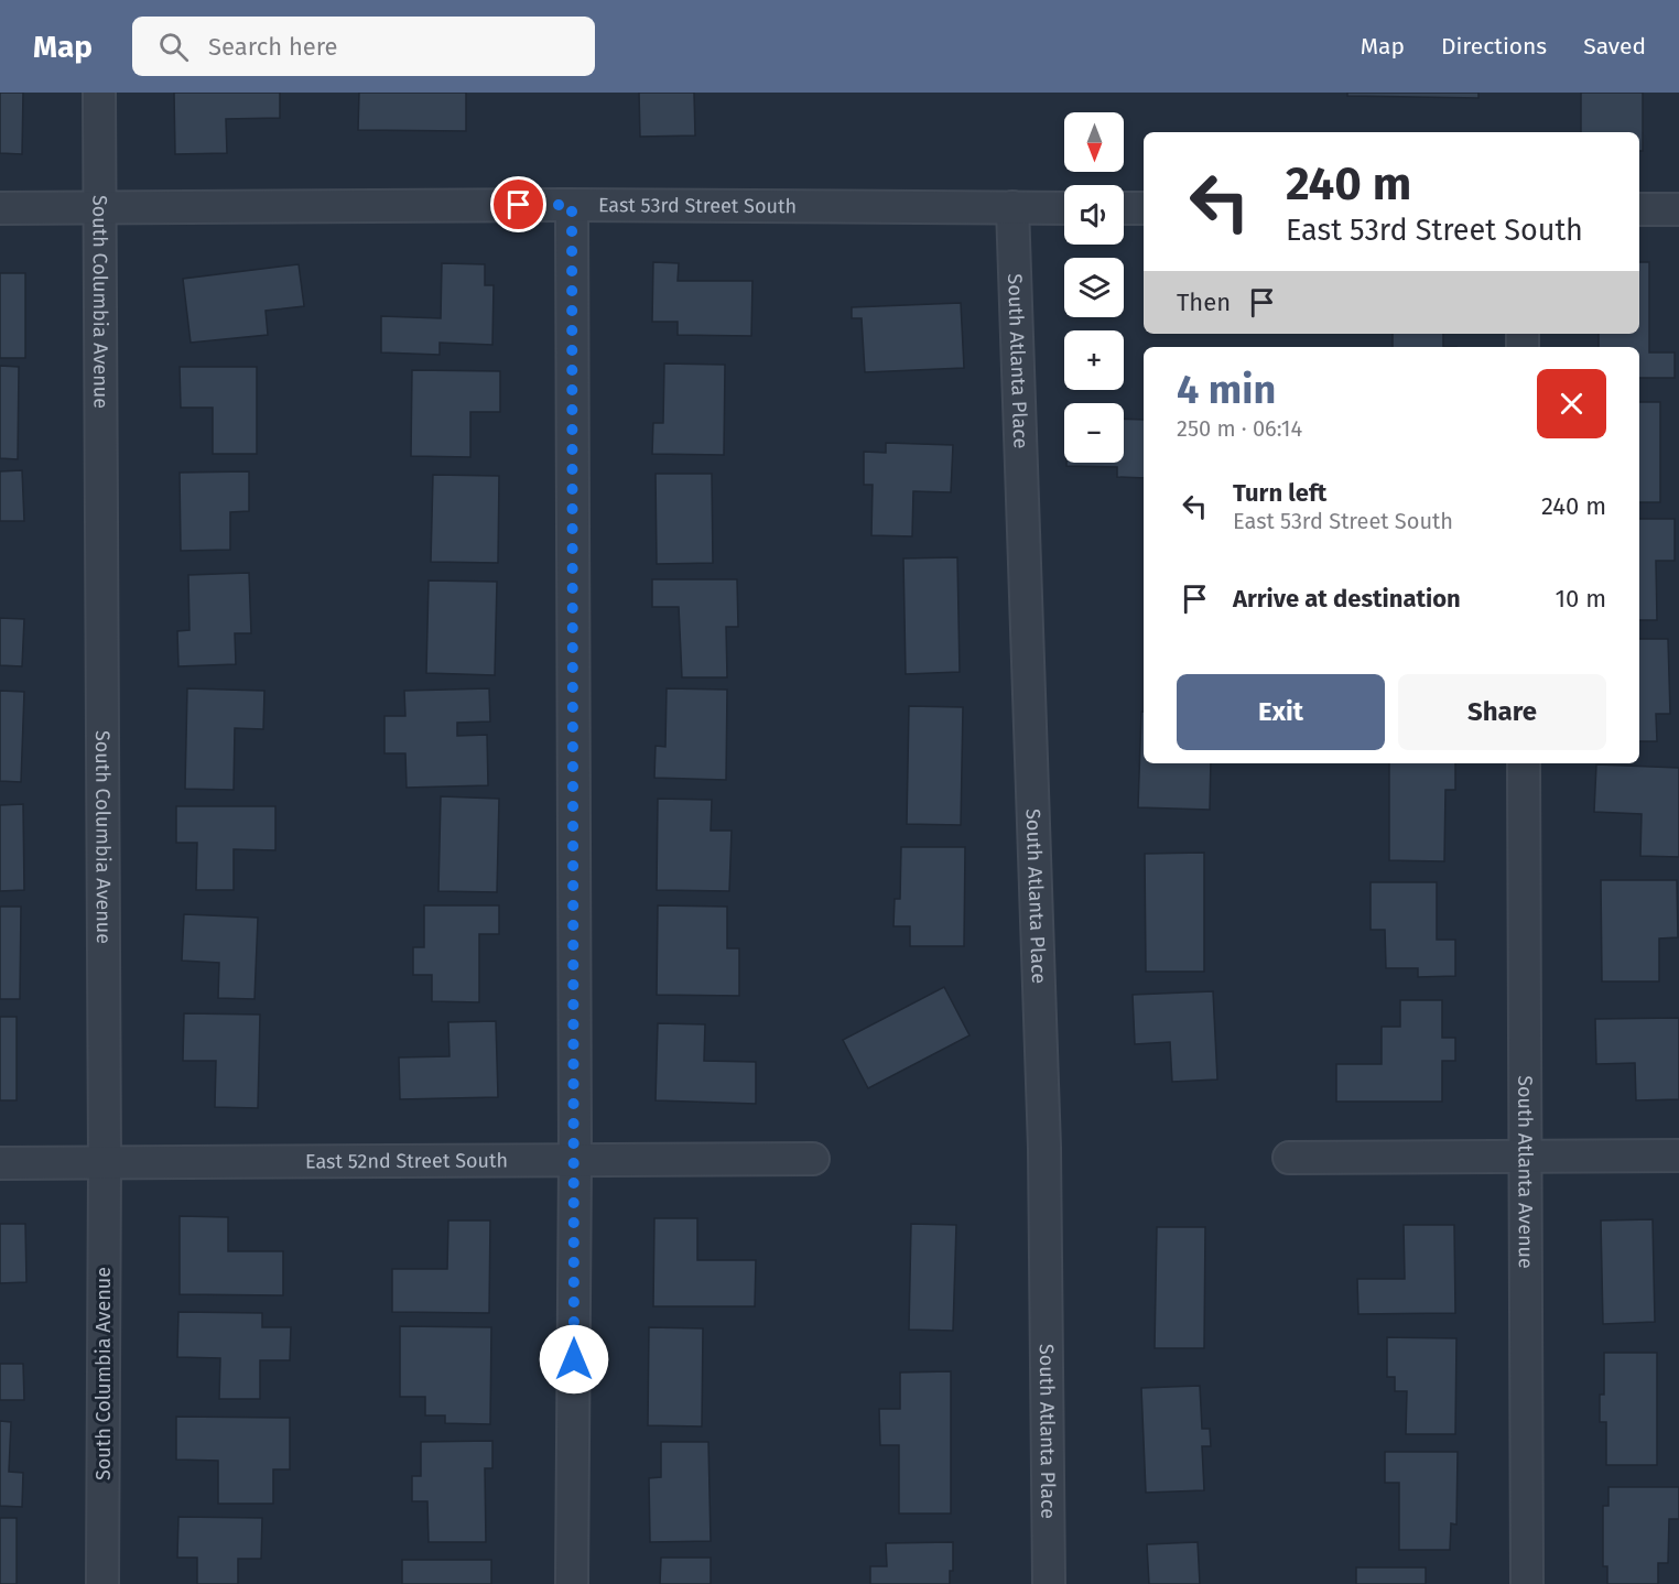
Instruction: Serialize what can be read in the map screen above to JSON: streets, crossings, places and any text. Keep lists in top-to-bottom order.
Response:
{
  "streets": {
    "street": [
      "East 53rd Street South",
      "South Columbia Avenue",
      "South Atlanta Place",
      "East 52nd Street South",
      "South Atlanta Avenue"
    ]
  },
  "crossings": [
    ["East 53rd Street South", "South Columbia Avenue"],
    ["East 53rd Street South", "South Atlanta Place"],
    ["South Columbia Avenue", "East 52nd Street South"]
  ],
  "north": "bottom",
  "page": {
    "header": "Map",
    "search": "Search here",
    "nav": ["Map", "Directions", "Saved"],
    "map_buttons": ["+", "−"],
    "turn": ["240 m", "East 53rd Street South"],
    "then": "Then",
    "heading": ["4 min", "250 m · 06:14"],
    "list": [
      {
        "name": "Turn left",
        "note": "East 53rd Street South",
        "value": "240 m"
      },
      {
        "name": "Arrive at destination",
        "value": "10 m"
      }
    ],
    "buttons": ["Exit", "Share"]
  }
}
